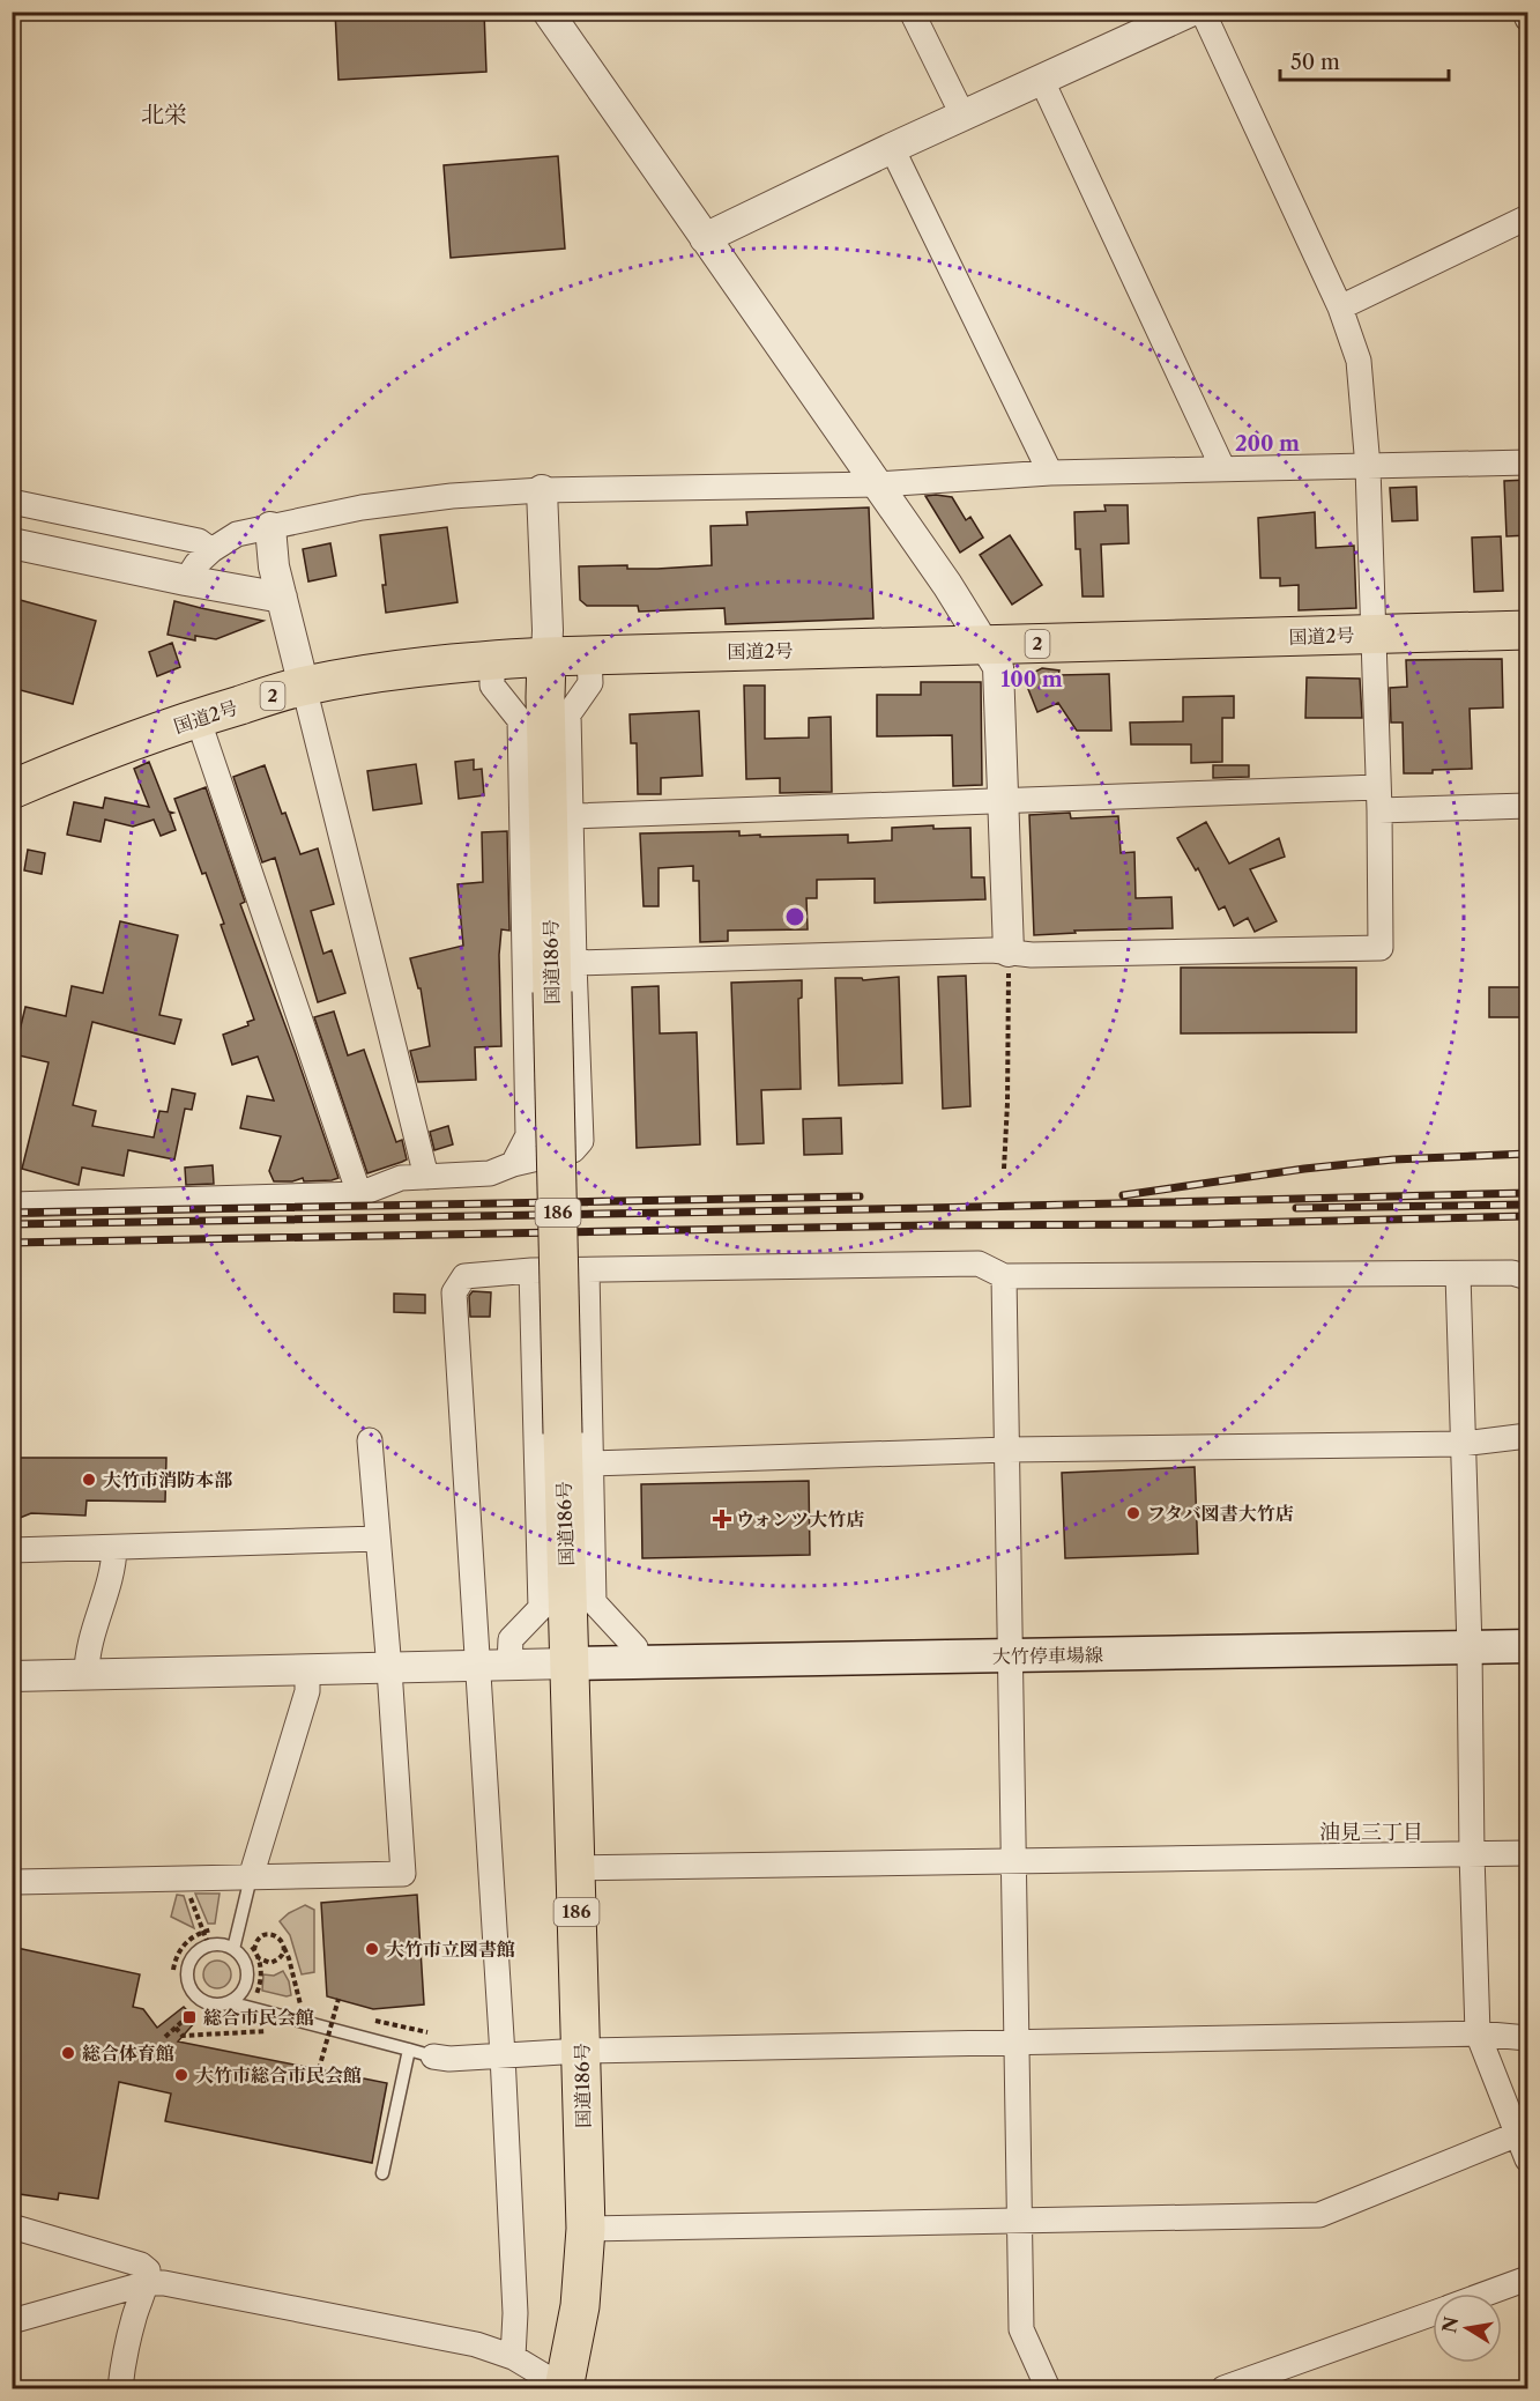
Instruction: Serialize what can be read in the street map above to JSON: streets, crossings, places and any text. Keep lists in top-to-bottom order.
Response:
{
  "streets": {
    "highway": [
      "国道2号",
      "2",
      "国道186号",
      "186"
    ],
    "main road": ["大竹停車場線"]
  },
  "crossings": [
    ["国道2号", "国道186号"],
    ["国道186号", "大竹停車場線"]
  ],
  "districts": ["北栄", "油見三丁目"],
  "places": {
    "other": [
      "大竹市消防本部",
      "フタバ図書大竹店",
      "大竹市立図書館",
      "総合体育館",
      "大竹市総合市民会館"
    ],
    "health": ["ウォンツ大竹店"],
    "transit": ["総合市民会館"]
  },
  "scale_bar": "50 m",
  "north": "left",
  "rings": ["200 m", "100 m"]
}
